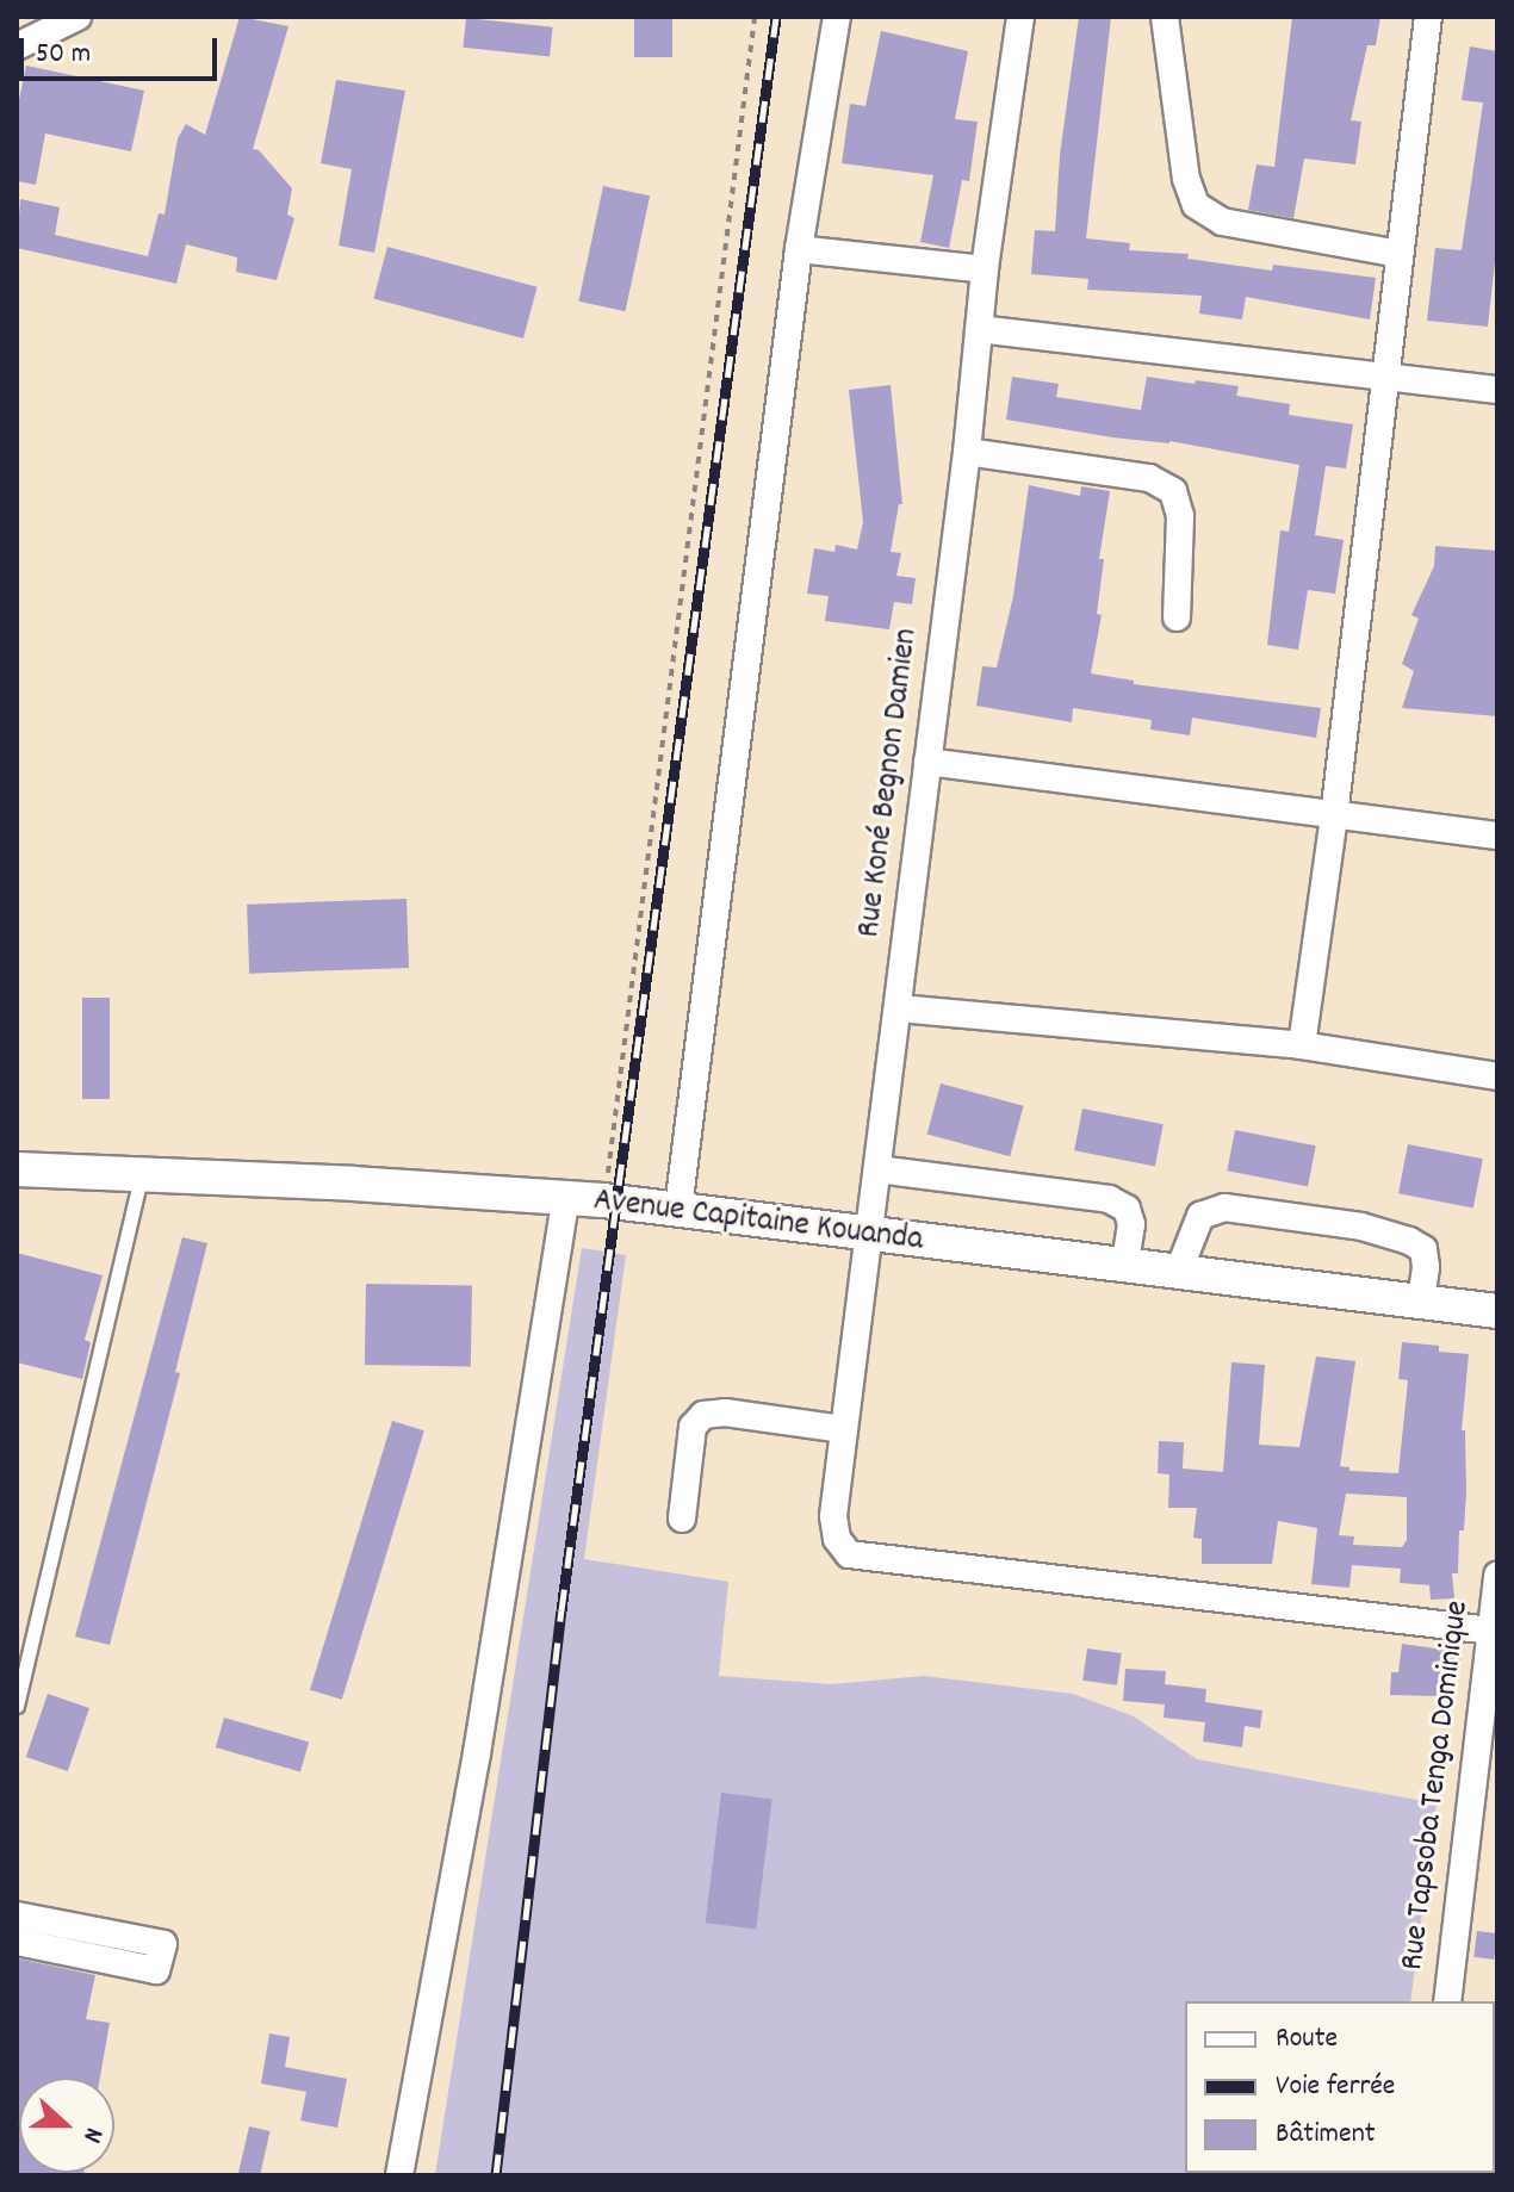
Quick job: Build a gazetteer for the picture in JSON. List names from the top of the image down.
{
  "streets": {
    "street": ["Rue Koné Begnon Damien", "Avenue Capitaine Kouanda", "Rue Tapsoba Tenga Dominique"]
  },
  "crossings": [
    ["Rue Koné Begnon Damien", "Avenue Capitaine Kouanda"],
    ["Rue Koné Begnon Damien", "Rue Tapsoba Tenga Dominique"]
  ],
  "legend": ["Route", "Voie ferrée", "Bâtiment"],
  "scale_bar": "50 m",
  "north": "right"
}
